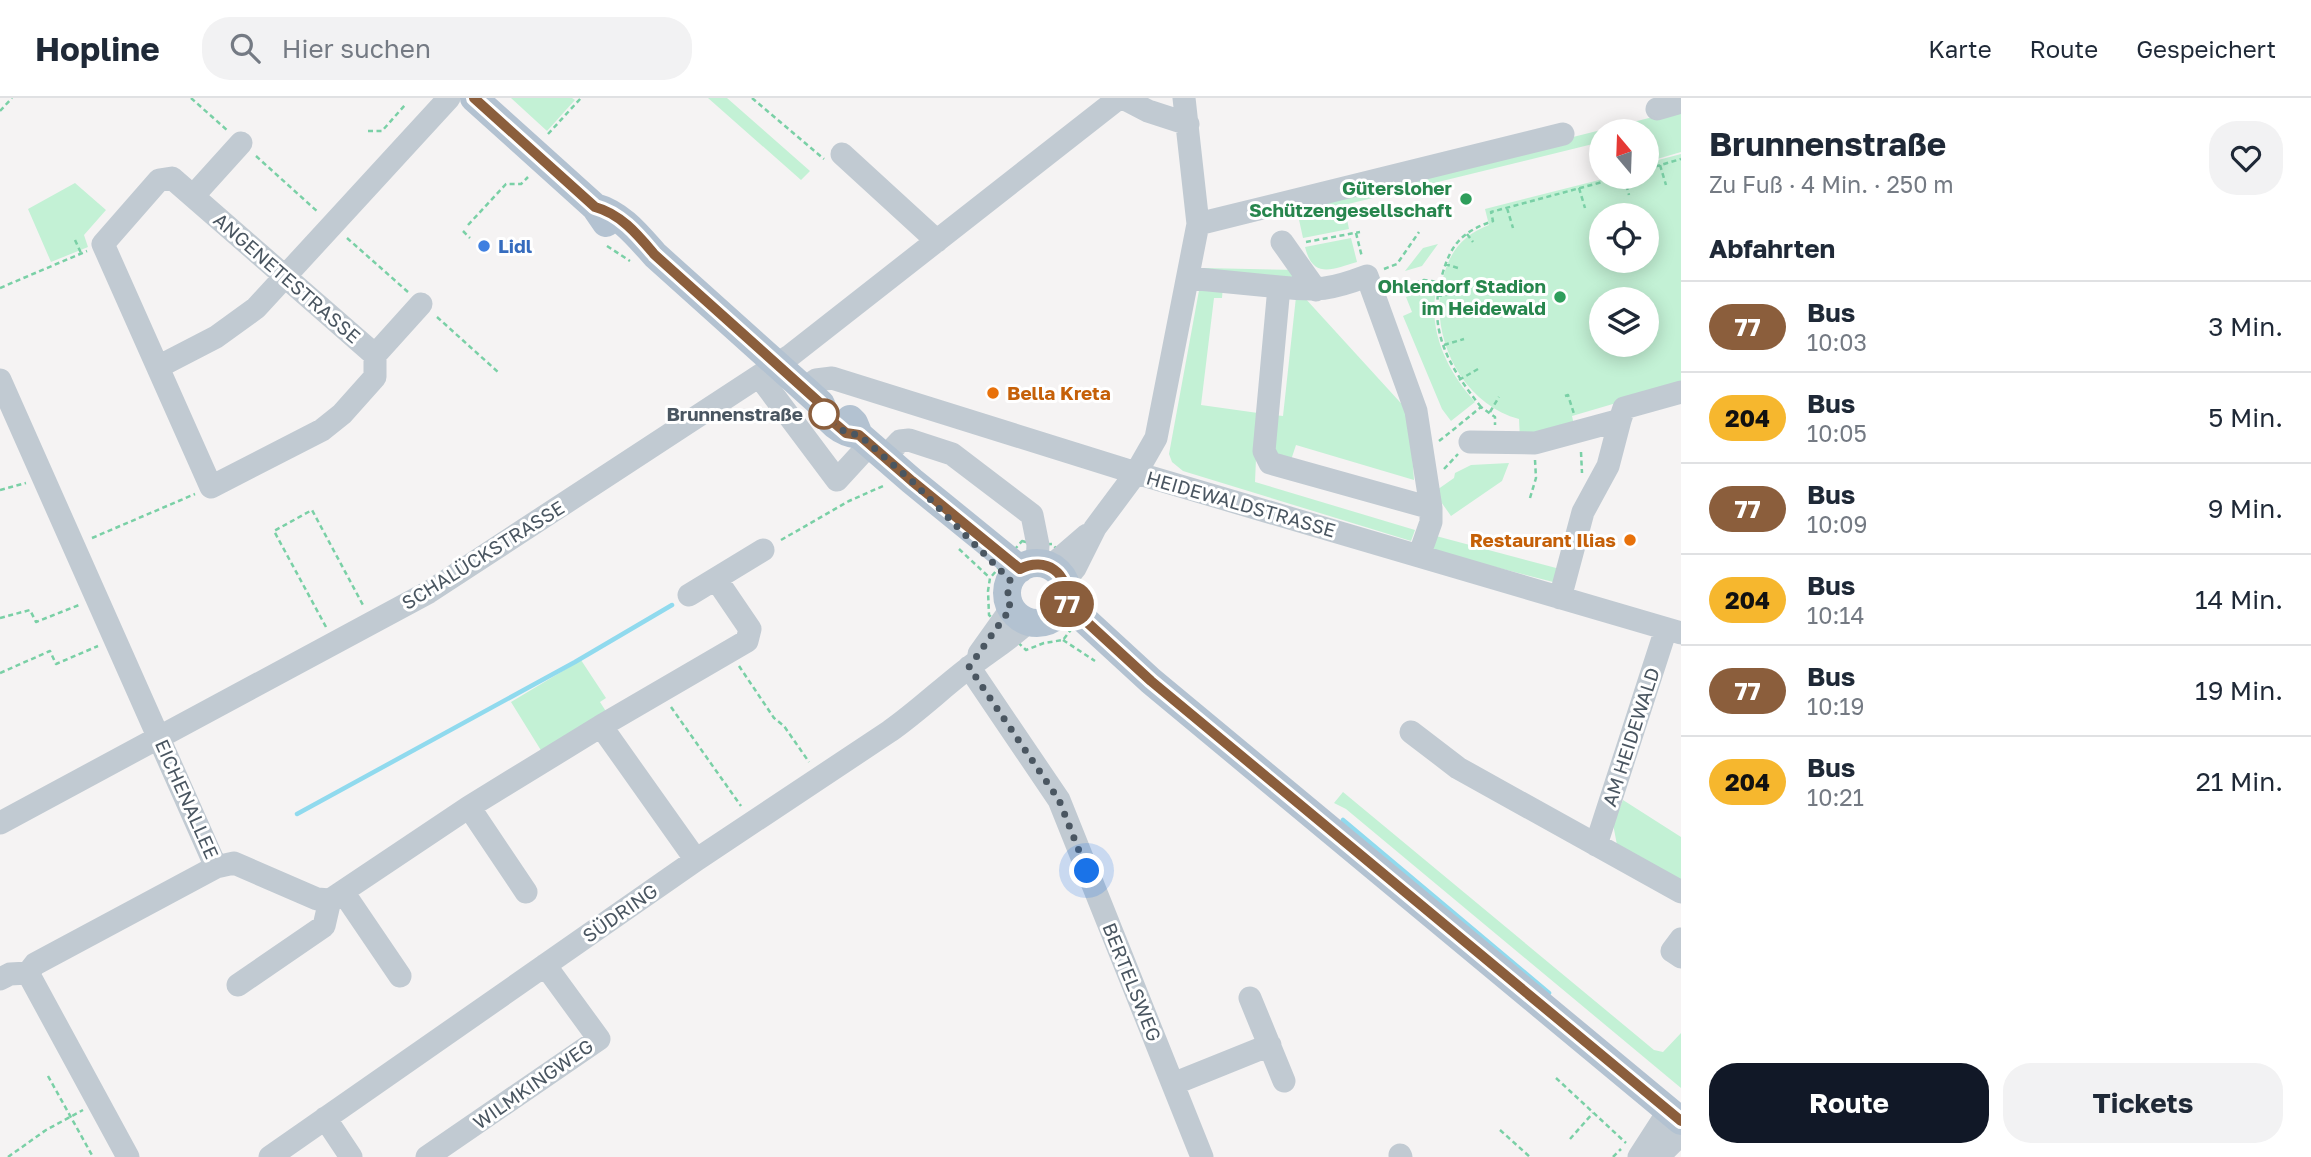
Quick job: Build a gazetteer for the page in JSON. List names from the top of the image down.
{
  "streets": {
    "street": [
      "ANGENETESTRASSE",
      "HEIDEWALDSTRASSE",
      "SCHALÜCKSTRASSE",
      "AM HEIDEWALD",
      "EICHENALLEE",
      "SÜDRING",
      "BERTELSWEG",
      "WILMKINGWEG"
    ]
  },
  "crossings": [
    ["HEIDEWALDSTRASSE", "AM HEIDEWALD"],
    ["SCHALÜCKSTRASSE", "EICHENALLEE"],
    ["SÜDRING", "BERTELSWEG"],
    ["SÜDRING", "WILMKINGWEG"]
  ],
  "places": [
    "Gütersloher Schützengesellschaft",
    "Lidl",
    "Ohlendorf Stadion im Heidewald",
    "Bella Kreta",
    "Brunnenstraße",
    "Restaurant Ilias"
  ],
  "lines": ["bus line 77"],
  "north": "top",
  "page": {
    "header": "Hopline",
    "search": "Hier suchen",
    "nav": ["Karte", "Route", "Gespeichert"],
    "on_map": "77",
    "heading": [
      ["Brunnenstraße", "Zu Fuß · 4 Min. · 250 m"],
      "Abfahrten"
    ],
    "list": [
      {
        "mark": "77",
        "name": "Bus",
        "note": "10:03",
        "value": "3 Min."
      },
      {
        "mark": "204",
        "name": "Bus",
        "note": "10:05",
        "value": "5 Min."
      },
      {
        "mark": "77",
        "name": "Bus",
        "note": "10:09",
        "value": "9 Min."
      },
      {
        "mark": "204",
        "name": "Bus",
        "note": "10:14",
        "value": "14 Min."
      },
      {
        "mark": "77",
        "name": "Bus",
        "note": "10:19",
        "value": "19 Min."
      },
      {
        "mark": "204",
        "name": "Bus",
        "note": "10:21",
        "value": "21 Min."
      }
    ],
    "buttons": ["Route", "Tickets"]
  }
}
